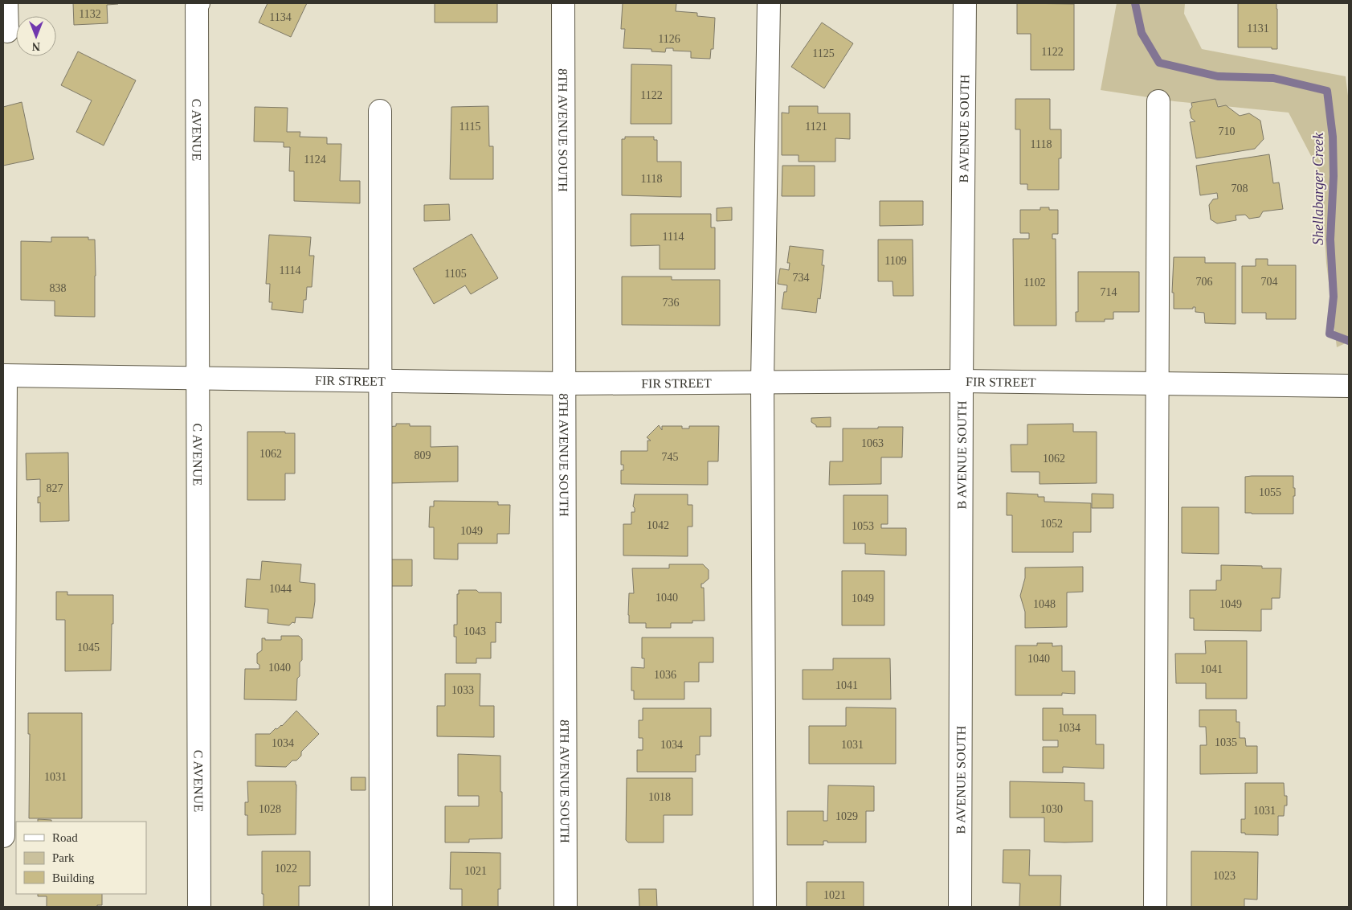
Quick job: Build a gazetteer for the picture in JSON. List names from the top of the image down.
{
  "streets": {
    "street": [
      "C AVENUE",
      "8TH AVENUE SOUTH",
      "B AVENUE SOUTH",
      "FIR STREET"
    ]
  },
  "crossings": [
    ["C AVENUE", "FIR STREET"],
    ["8TH AVENUE SOUTH", "FIR STREET"],
    ["B AVENUE SOUTH", "FIR STREET"]
  ],
  "water": ["Shellabarger Creek"],
  "house_numbers": [
    "1132",
    "1134",
    "1131",
    "1126",
    "1122",
    "1125",
    "1122",
    "1115",
    "1121",
    "710",
    "1118",
    "1124",
    "1118",
    "708",
    "1114",
    "1109",
    "1114",
    "1105",
    "734",
    "706",
    "704",
    "1102",
    "838",
    "714",
    "736",
    "1063",
    "1062",
    "809",
    "745",
    "1062",
    "827",
    "1055",
    "1052",
    "1042",
    "1053",
    "1049",
    "1044",
    "1040",
    "1049",
    "1048",
    "1049",
    "1043",
    "1045",
    "1040",
    "1040",
    "1041",
    "1036",
    "1041",
    "1033",
    "1034",
    "1035",
    "1034",
    "1034",
    "1031",
    "1031",
    "1018",
    "1028",
    "1030",
    "1031",
    "1029",
    "1022",
    "1021",
    "1023",
    "1021"
  ],
  "legend": ["Road", "Park", "Building"],
  "north": "bottom"
}
